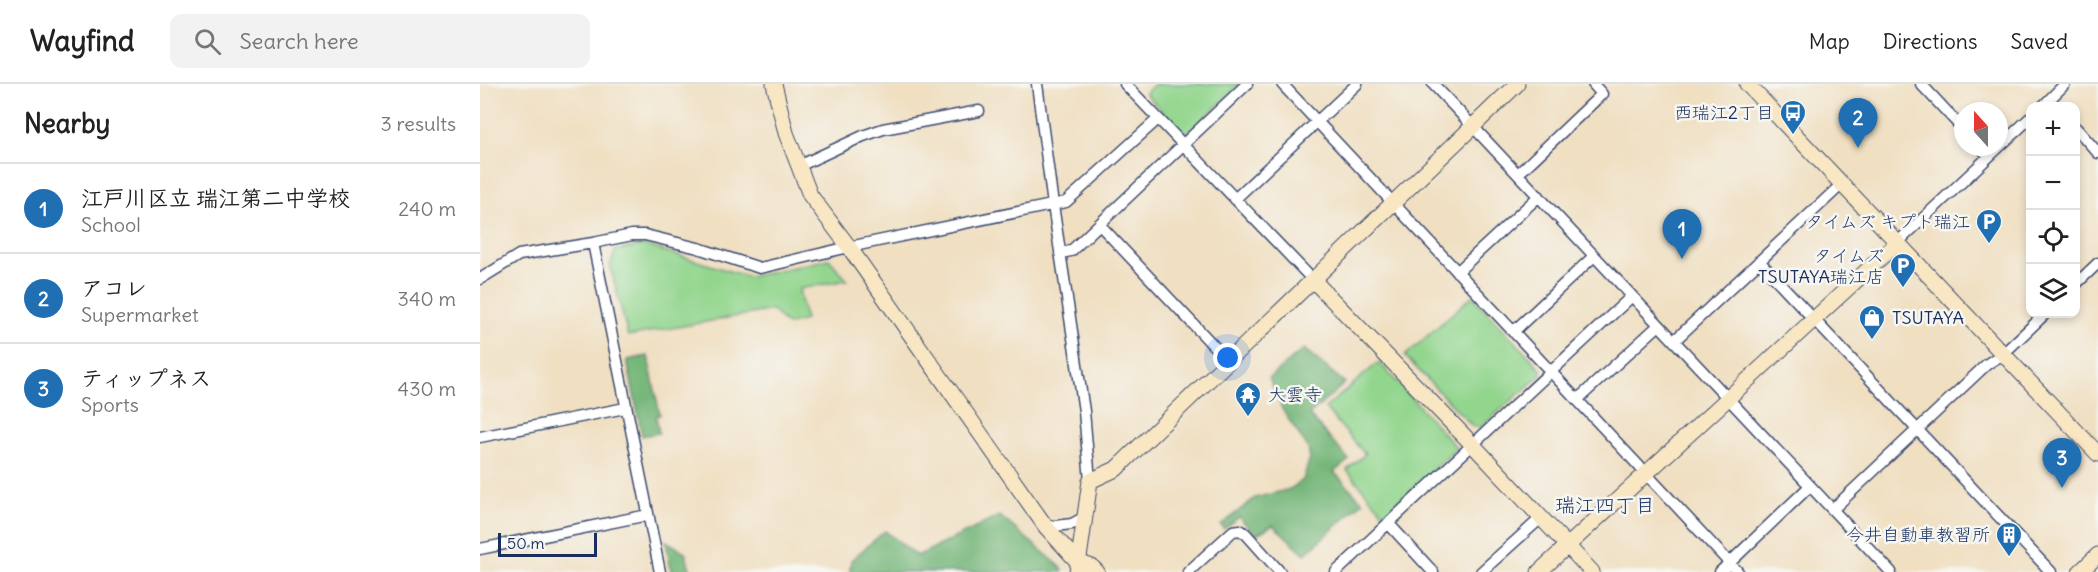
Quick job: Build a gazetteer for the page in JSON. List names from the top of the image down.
{
  "districts": ["瑞江四丁目"],
  "places": {
    "bus stop": ["西瑞江2丁目"],
    "parking": ["タイムズ キプト瑞江", "タイムズ TSUTAYA瑞江店"],
    "shop": ["TSUTAYA"],
    "temple": ["大雲寺"],
    "building": ["今井自動車教習所"]
  },
  "scale_bar": "50 m",
  "north": "top",
  "page": {
    "header": "Wayfind",
    "search": "Search here",
    "nav": ["Map", "Directions", "Saved"],
    "heading": ["Nearby", "3 results"],
    "pins": ["2", "1", "3"],
    "map_buttons": ["+", "−"],
    "list": [
      {
        "mark": "1",
        "name": "江戸川区立 瑞江第二中学校",
        "note": "School",
        "value": "240 m"
      },
      {
        "mark": "2",
        "name": "アコレ",
        "note": "Supermarket",
        "value": "340 m"
      },
      {
        "mark": "3",
        "name": "ティップネス",
        "note": "Sports",
        "value": "430 m"
      }
    ],
    "scale": "50 m"
  }
}
